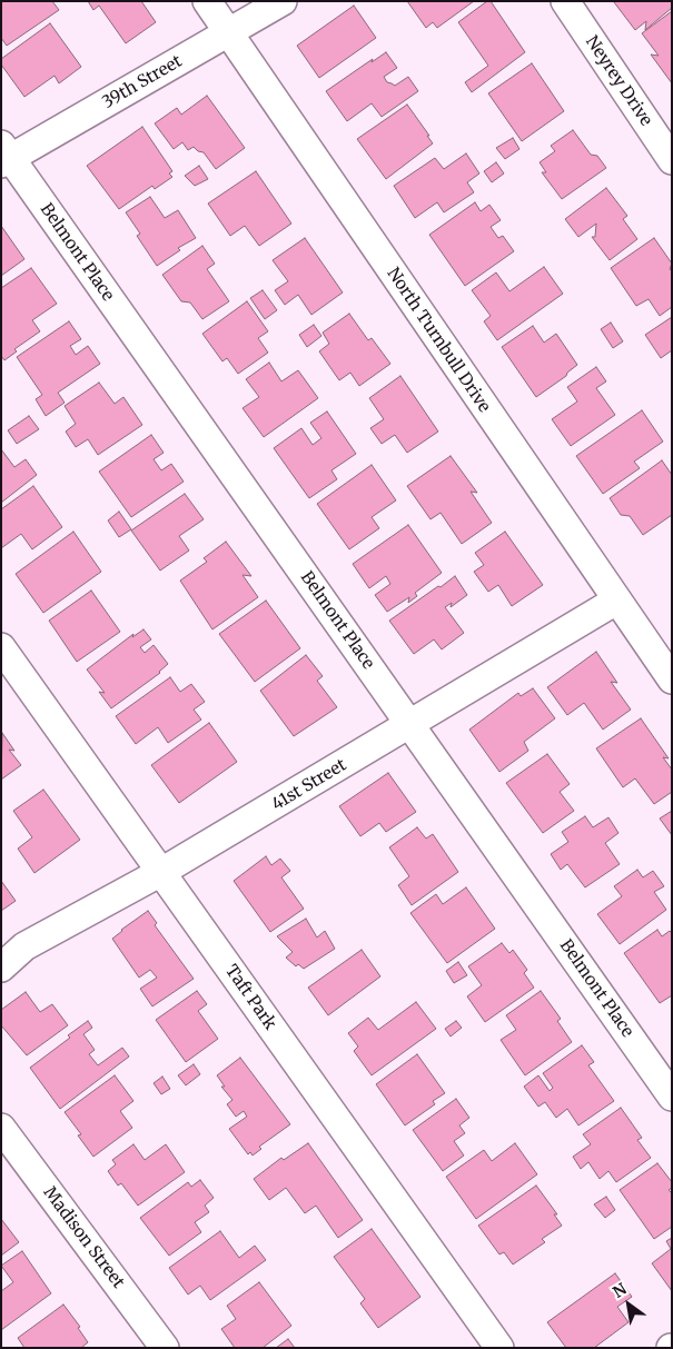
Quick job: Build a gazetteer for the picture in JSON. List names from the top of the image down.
{
  "streets": {
    "street": [
      "Neyrey Drive",
      "39th Street",
      "Belmont Place",
      "North Turnbull Drive",
      "41st Street",
      "Taft Park",
      "Madison Street"
    ]
  },
  "crossings": [
    ["39th Street", "Belmont Place"],
    ["39th Street", "North Turnbull Drive"],
    ["Belmont Place", "41st Street"],
    ["North Turnbull Drive", "41st Street"],
    ["41st Street", "Taft Park"]
  ],
  "north": "top left"
}
